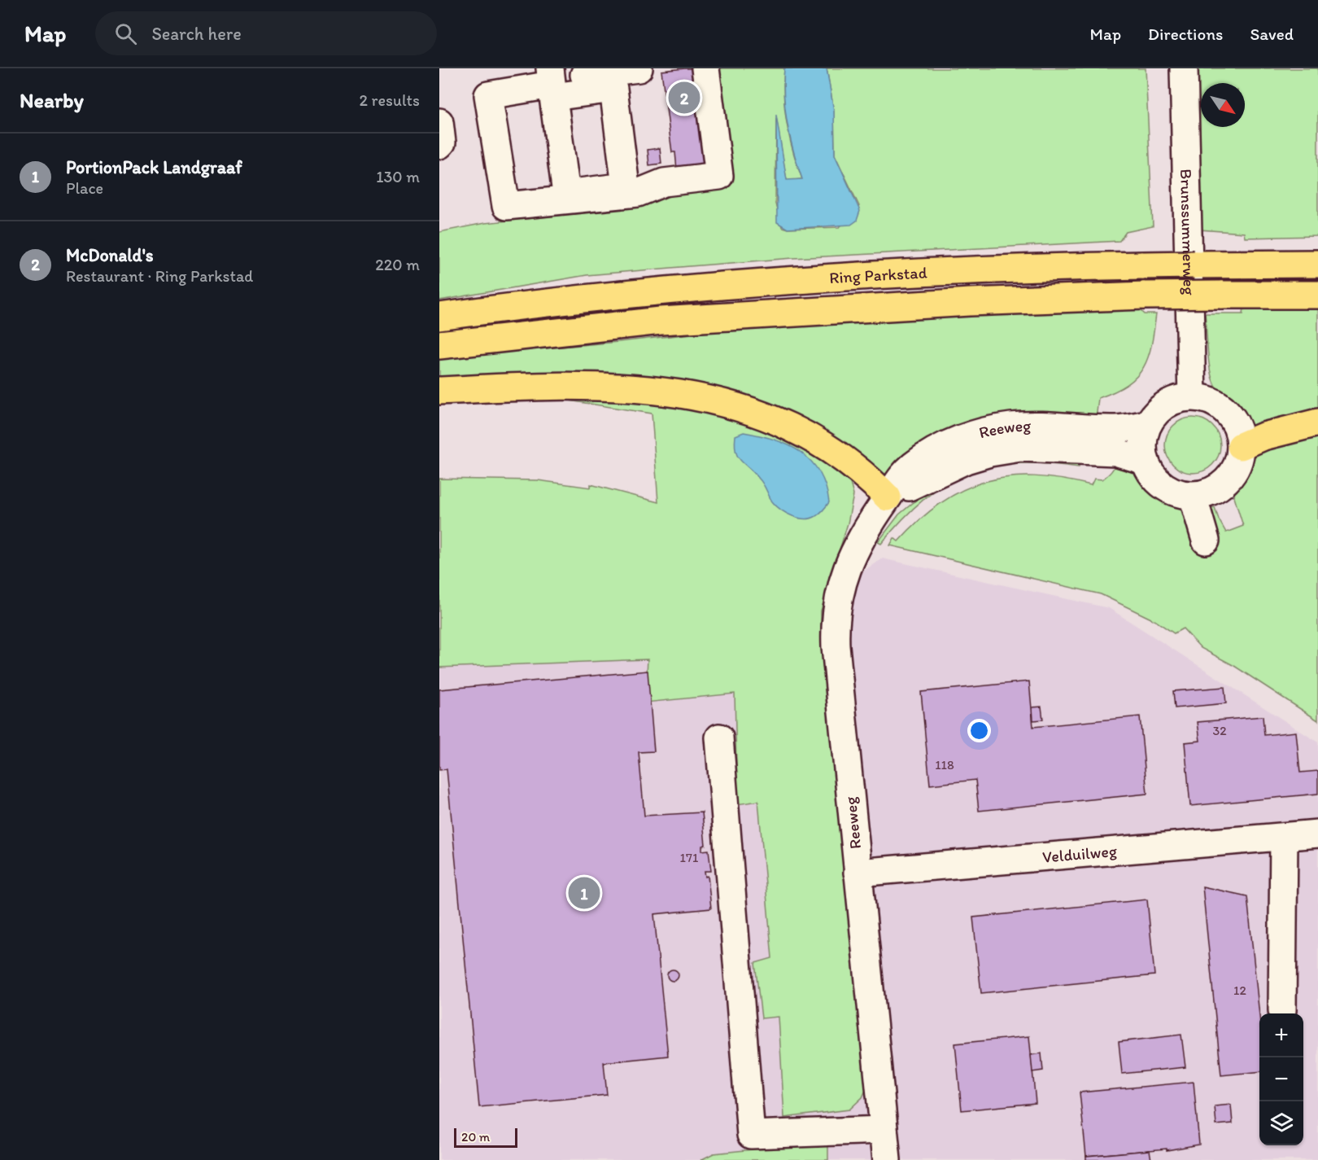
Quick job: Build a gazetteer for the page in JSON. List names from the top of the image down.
{
  "streets": {
    "highway": ["Ring Parkstad"],
    "street": ["Brunssummerweg", "Reeweg", "Velduilweg"]
  },
  "crossings": [
    ["Brunssummerweg", "Reeweg"],
    ["Reeweg", "Velduilweg"]
  ],
  "house_numbers": [
    "32",
    "118",
    "171",
    "12"
  ],
  "scale_bar": "20 m",
  "north": "bottom right",
  "page": {
    "header": "Map",
    "search": "Search here",
    "nav": ["Map", "Directions", "Saved"],
    "heading": ["Nearby", "2 results"],
    "pins": ["2", "1"],
    "list": [
      {
        "mark": "1",
        "name": "PortionPack Landgraaf",
        "note": "Place",
        "value": "130 m"
      },
      {
        "mark": "2",
        "name": "McDonald's",
        "note": "Restaurant · Ring Parkstad",
        "value": "220 m"
      }
    ],
    "map_buttons": ["+", "−"],
    "scale": "20 m"
  }
}
